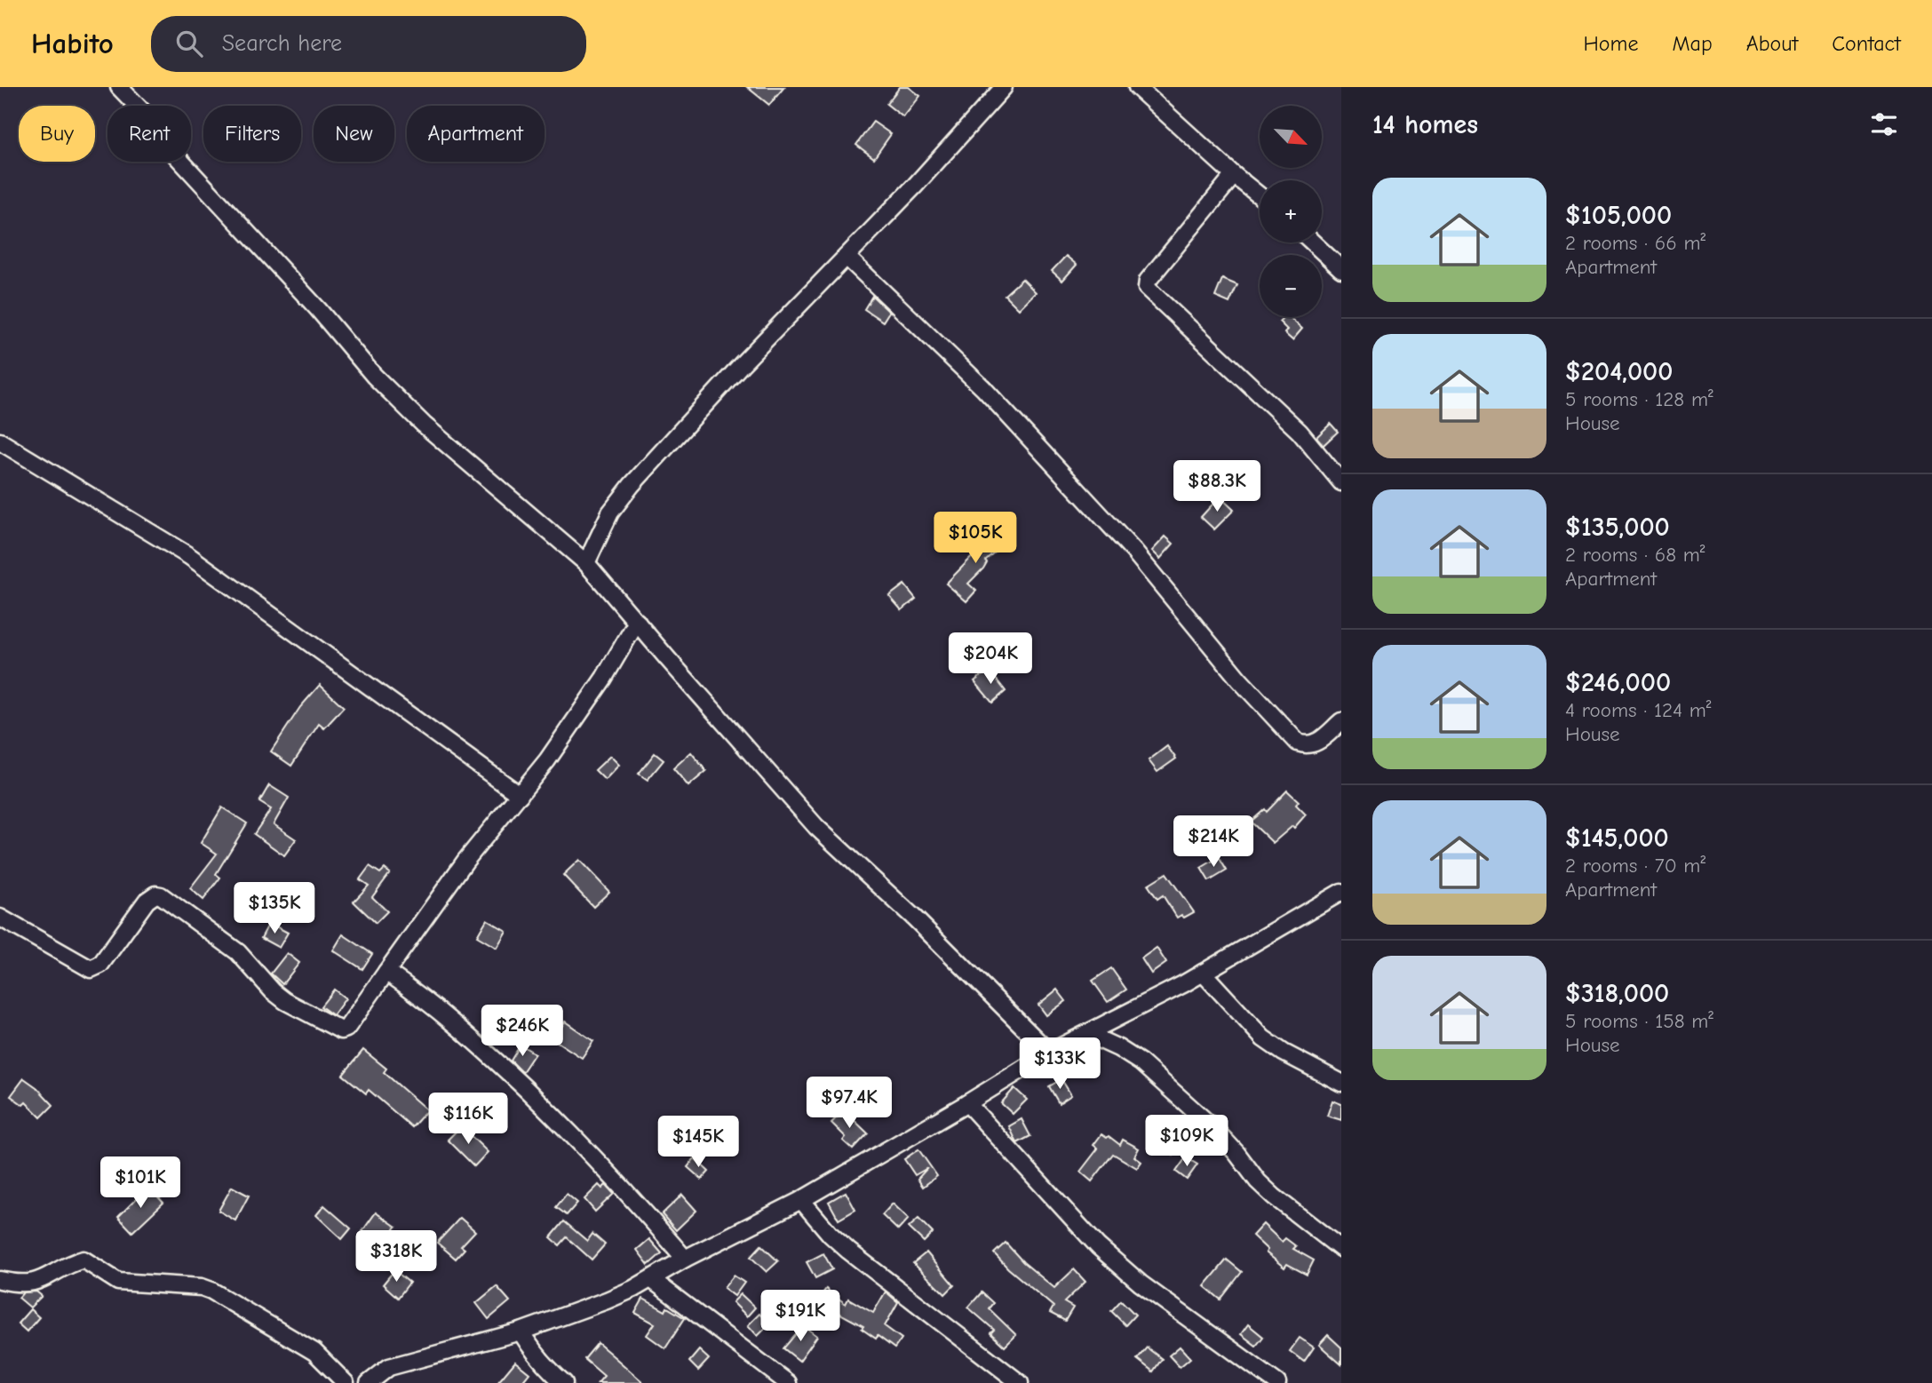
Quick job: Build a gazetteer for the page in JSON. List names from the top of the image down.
{
  "north": "bottom right",
  "page": {
    "header": "Habito",
    "search": "Search here",
    "nav": [
      "Home",
      "Map",
      "About",
      "Contact"
    ],
    "heading": "14 homes",
    "map_buttons": ["+", "−"],
    "chip": [
      "Buy",
      "Rent",
      "Filters",
      "New",
      "Apartment"
    ],
    "list": [
      {
        "name": "$105,000",
        "note": "2 rooms · 66 m² · Apartment"
      },
      {
        "name": "$204,000",
        "note": "5 rooms · 128 m² · House"
      },
      {
        "name": "$135,000",
        "note": "2 rooms · 68 m² · Apartment"
      },
      {
        "name": "$246,000",
        "note": "4 rooms · 124 m² · House"
      },
      {
        "name": "$145,000",
        "note": "2 rooms · 70 m² · Apartment"
      },
      {
        "name": "$318,000",
        "note": "5 rooms · 158 m² · House"
      }
    ],
    "price": [
      "$88.3K",
      "$105K",
      "$204K",
      "$214K",
      "$135K",
      "$246K",
      "$133K",
      "$97.4K",
      "$116K",
      "$109K",
      "$145K",
      "$101K",
      "$318K",
      "$191K"
    ]
  }
}
